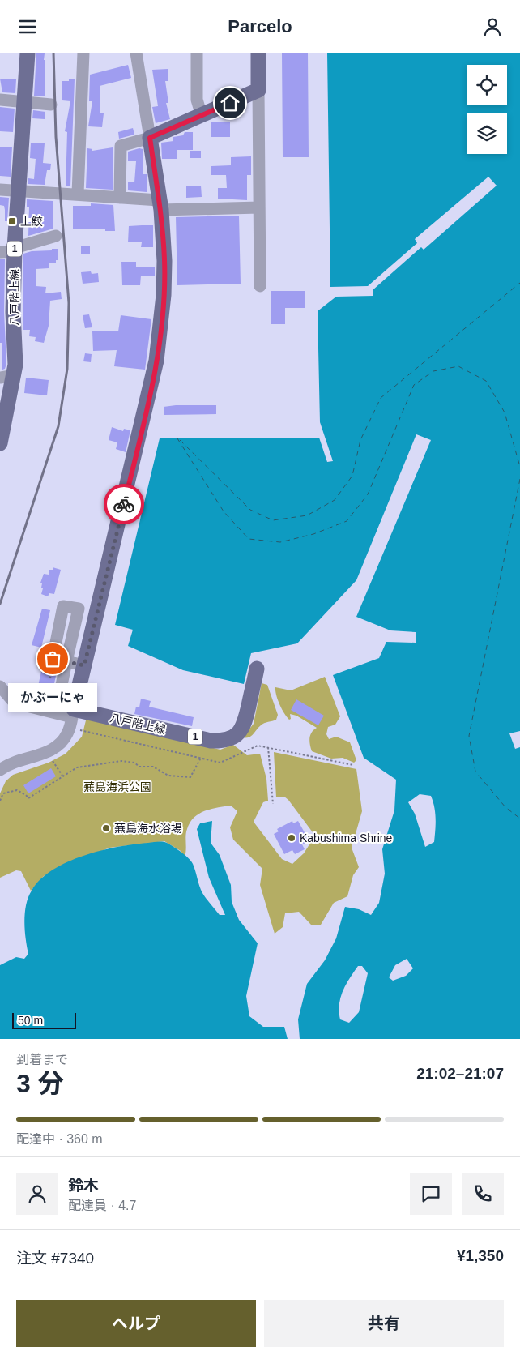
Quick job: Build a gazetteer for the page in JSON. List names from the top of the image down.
{
  "streets": {
    "main road": ["1", "八戸階上線"]
  },
  "parks": ["蕪島海浜公園"],
  "places": {
    "transit": ["上鮫"],
    "other": ["かぶーにゃ", "蕪島海水浴場", "Kabushima Shrine"]
  },
  "scale_bar": "50 m",
  "page": {
    "header": "Parcelo",
    "bubble": "かぶーにゃ",
    "scale": "50 m",
    "heading": ["3 分", "到着まで", "21:02–21:07"],
    "panel": [
      "鈴木",
      "配達員 · 4.7",
      "注文 #7340",
      "¥1,350"
    ],
    "bar": "配達中 · 360 m",
    "buttons": ["ヘルプ", "共有"]
  }
}
